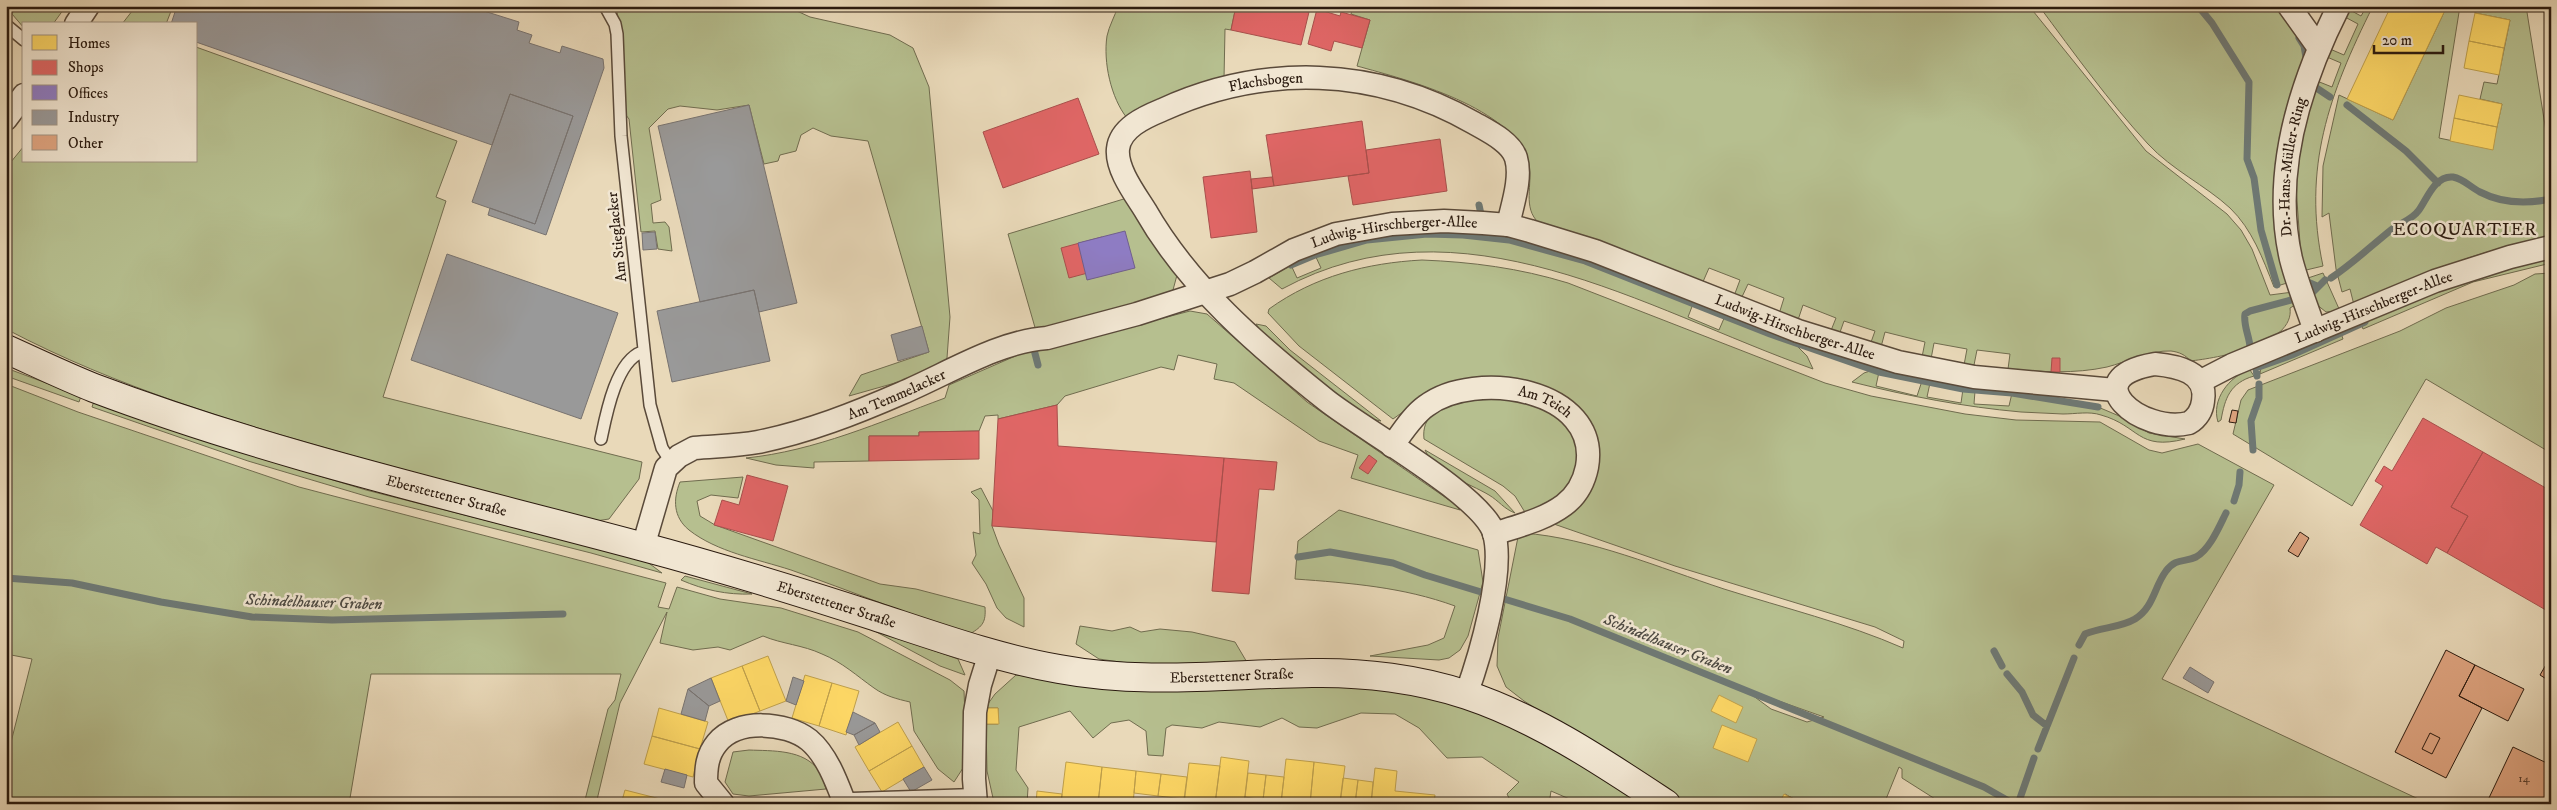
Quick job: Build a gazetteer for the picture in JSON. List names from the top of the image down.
{
  "streets": {
    "main road": ["Eberstettener Straße"],
    "street": [
      "Flachsbogen",
      "Dr.-Hans-Müller-Ring",
      "Ludwig-Hirschberger-Allee",
      "Am Temmelacker",
      "Am Teich"
    ],
    "lane": ["Am Stieglacker"]
  },
  "crossings": [
    ["Flachsbogen", "Ludwig-Hirschberger-Allee"],
    ["Flachsbogen", "Am Temmelacker"],
    ["Dr.-Hans-Müller-Ring", "Ludwig-Hirschberger-Allee"],
    ["Ludwig-Hirschberger-Allee", "Am Temmelacker"],
    ["Am Stieglacker", "Am Temmelacker"]
  ],
  "districts": ["ECOQUARTIER"],
  "water": ["Schindelhauser Graben"],
  "house_numbers": ["14"],
  "legend": [
    "Homes",
    "Shops",
    "Offices",
    "Industry",
    "Other"
  ],
  "scale_bar": "20 m"
}
